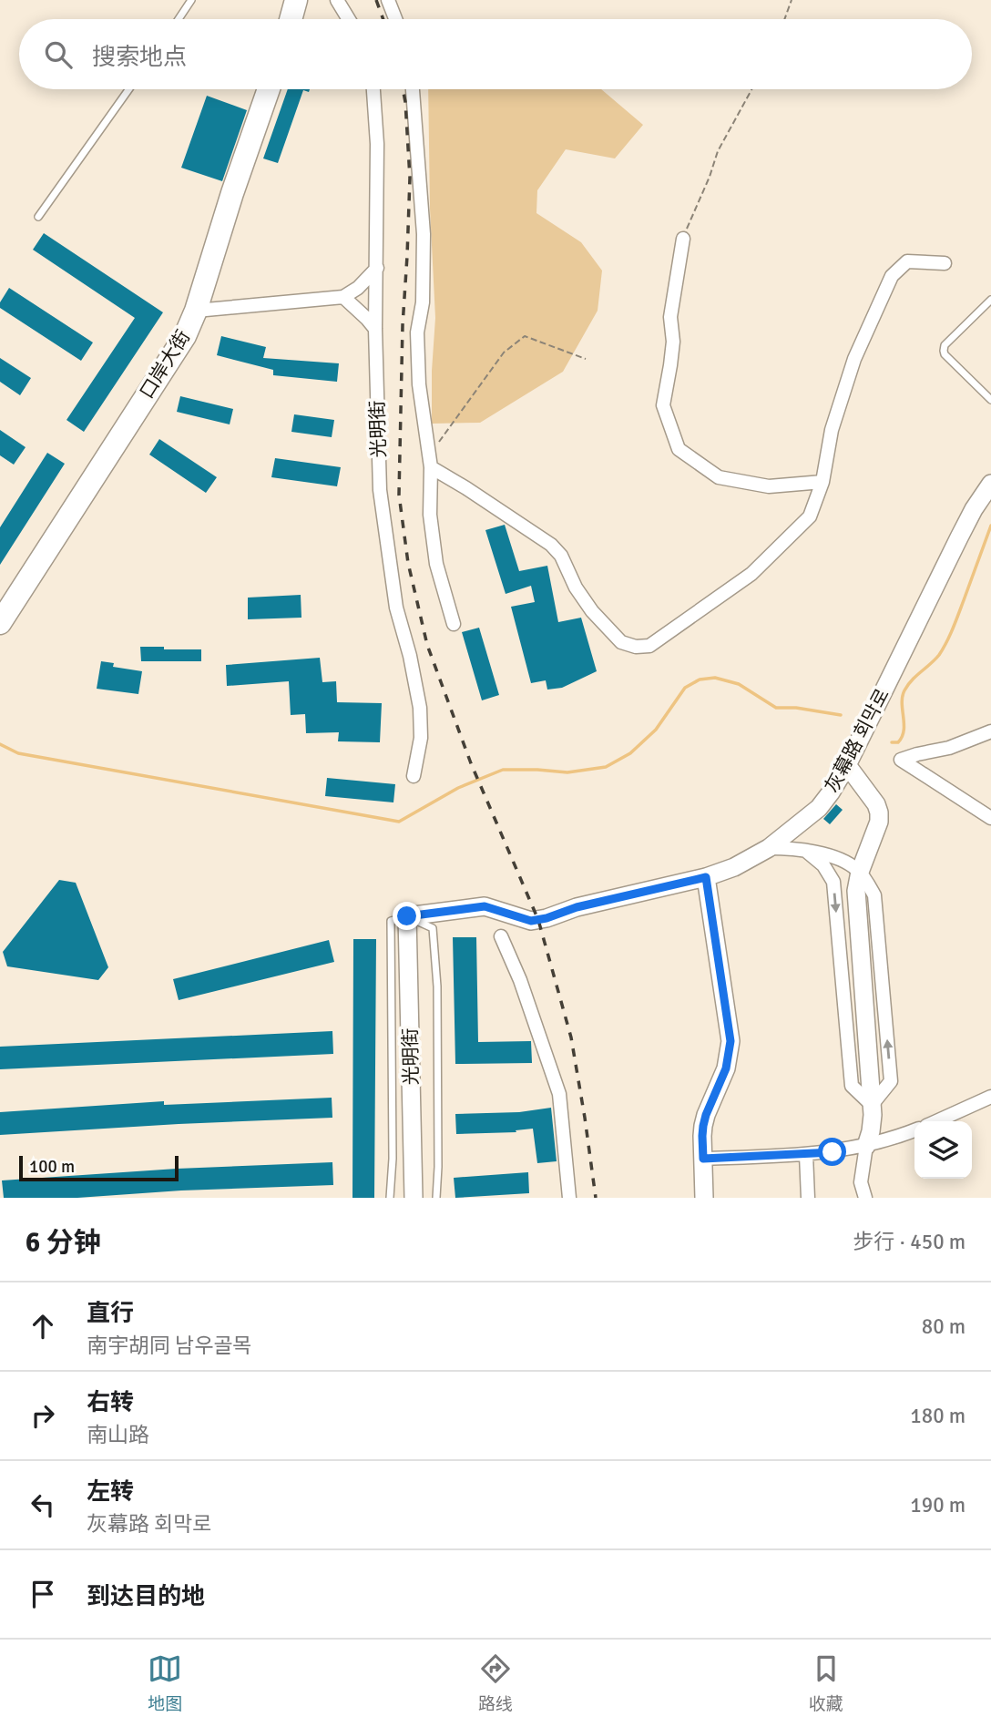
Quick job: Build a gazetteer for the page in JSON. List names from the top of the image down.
{
  "streets": {
    "highway": ["口岸大街"],
    "main road": ["光明街", "灰幕路 회막로"]
  },
  "crossings": [
    ["光明街", "灰幕路 회막로"]
  ],
  "scale_bar": "100 m",
  "page": {
    "search": "搜索地点",
    "scale": "100 m",
    "heading": ["6 分钟", "步行 · 450 m"],
    "list": [
      ["直行", "南宇胡同 남우골목", "80 m"],
      ["右转", "南山路", "180 m"],
      ["左转", "灰幕路 회막로", "190 m"],
      "到达目的地"
    ],
    "nav": ["地图", "路线", "收藏"]
  }
}
